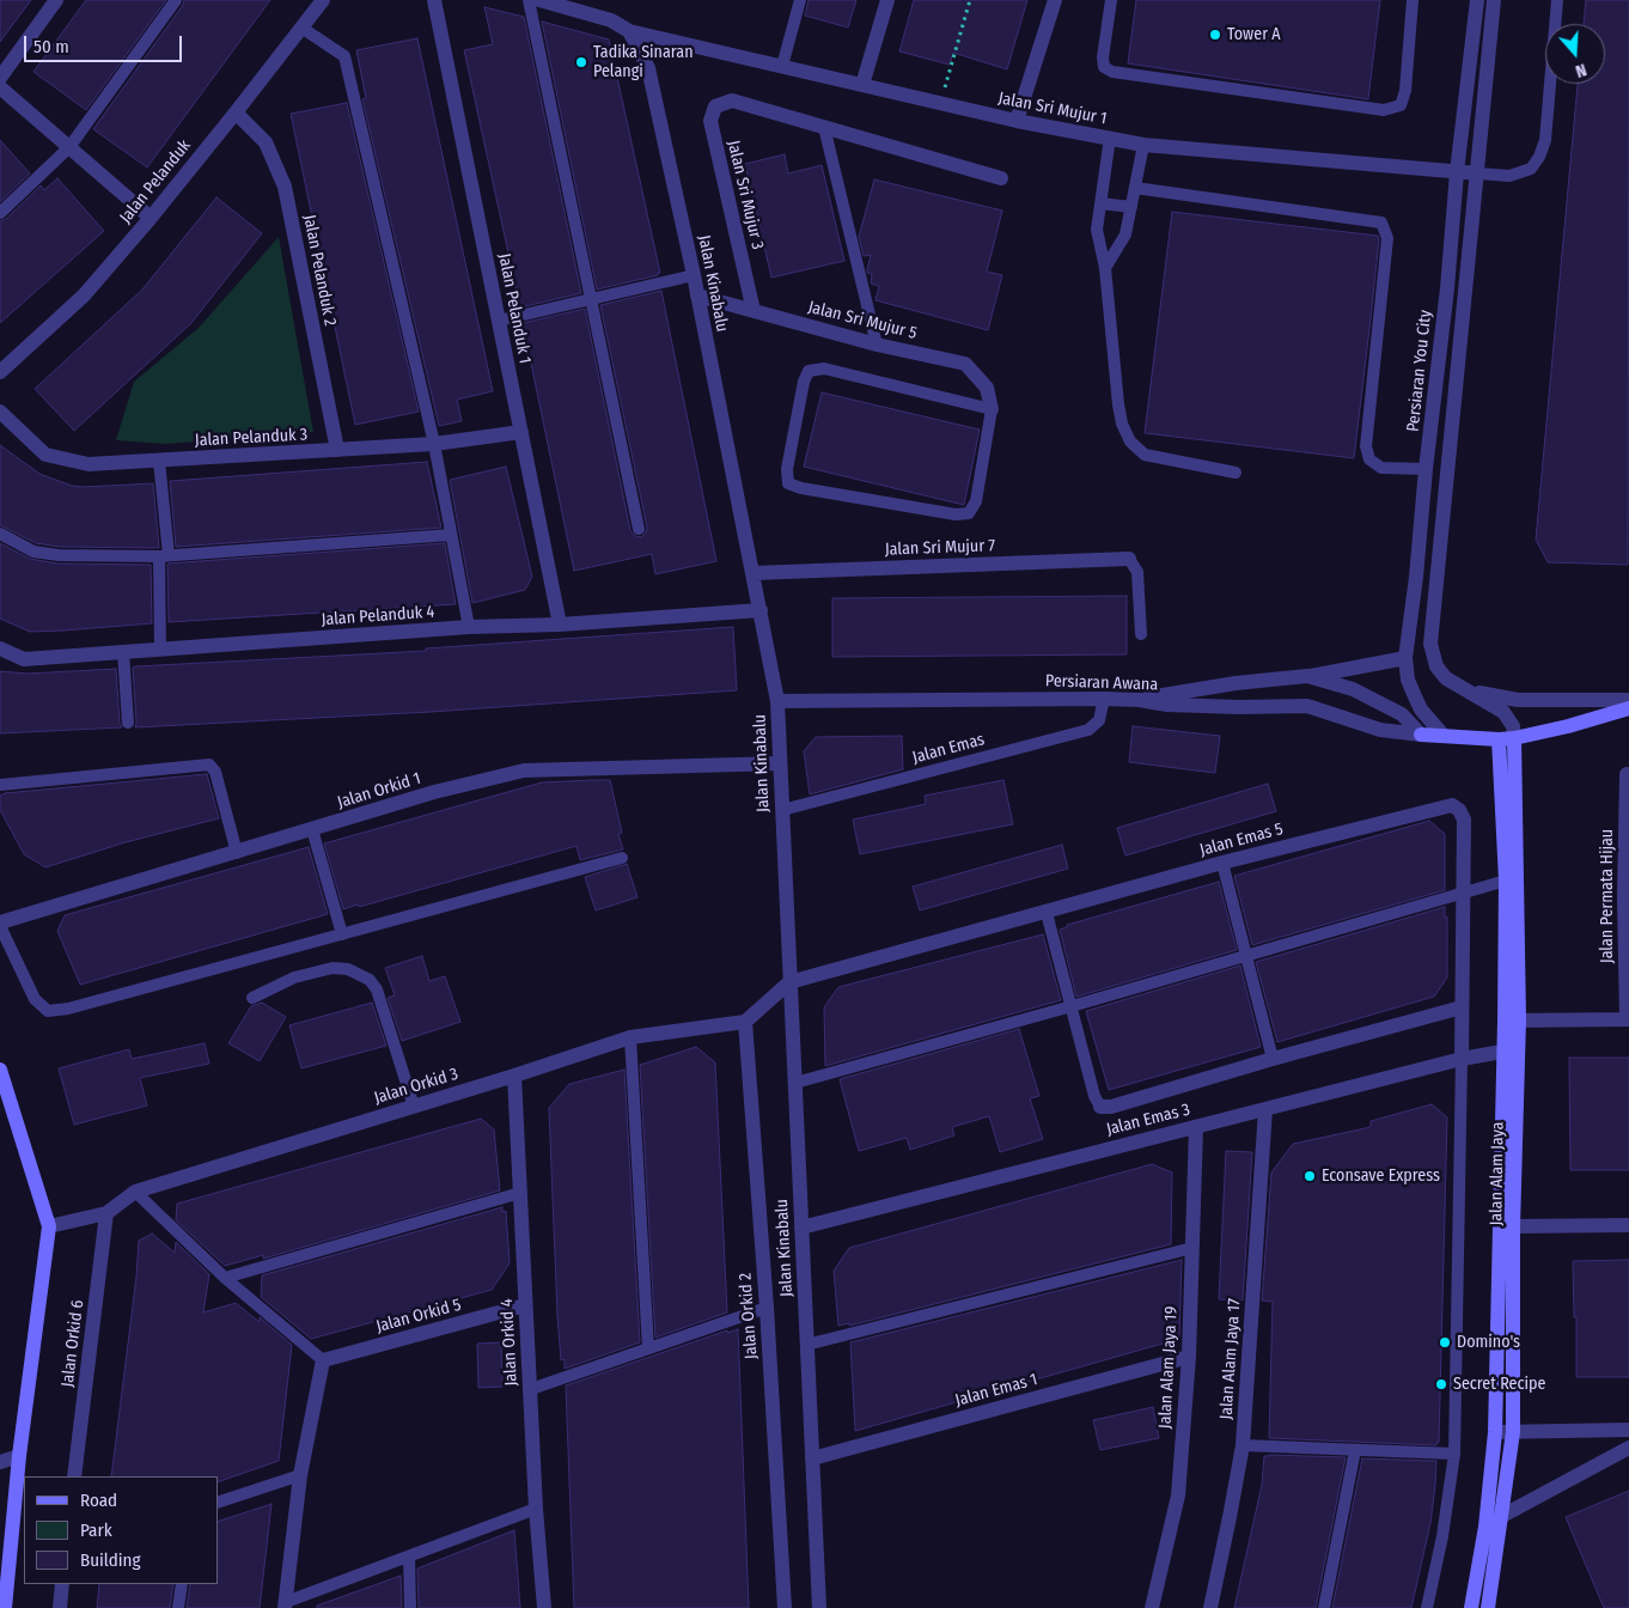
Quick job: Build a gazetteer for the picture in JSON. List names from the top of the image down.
{
  "streets": {
    "street": [
      "Jalan Sri Mujur 1",
      "Jalan Pelanduk",
      "Jalan Sri Mujur 3",
      "Jalan Pelanduk 2",
      "Jalan Kinabalu",
      "Jalan Pelanduk 1",
      "Jalan Sri Mujur 5",
      "Persiaran You City",
      "Jalan Pelanduk 3",
      "Jalan Sri Mujur 7",
      "Jalan Pelanduk 4",
      "Persiaran Awana",
      "Jalan Orkid 1",
      "Jalan Emas 5",
      "Jalan Permata Hijau",
      "Jalan Orkid 3",
      "Jalan Emas 3",
      "Jalan Alam Jaya",
      "Jalan Orkid 5",
      "Jalan Orkid 2",
      "Jalan Orkid 4",
      "Jalan Orkid 6",
      "Jalan Alam Jaya 17",
      "Jalan Alam Jaya 19",
      "Jalan Emas 1"
    ],
    "lane": ["Jalan Emas"]
  },
  "crossings": [
    ["Jalan Sri Mujur 1", "Jalan Kinabalu"],
    ["Jalan Sri Mujur 1", "Persiaran You City"],
    ["Jalan Pelanduk", "Jalan Pelanduk 2"],
    ["Jalan Sri Mujur 3", "Jalan Sri Mujur 5"],
    ["Jalan Pelanduk 2", "Jalan Pelanduk 3"],
    ["Jalan Kinabalu", "Jalan Sri Mujur 5"],
    ["Jalan Kinabalu", "Jalan Sri Mujur 7"],
    ["Jalan Kinabalu", "Jalan Pelanduk 4"],
    ["Jalan Kinabalu", "Persiaran Awana"],
    ["Jalan Kinabalu", "Jalan Emas"],
    ["Jalan Kinabalu", "Jalan Orkid 1"],
    ["Jalan Kinabalu", "Jalan Emas 5"],
    ["Jalan Kinabalu", "Jalan Emas 3"],
    ["Jalan Kinabalu", "Jalan Emas 1"],
    ["Jalan Pelanduk 1", "Jalan Pelanduk 3"],
    ["Jalan Pelanduk 1", "Jalan Pelanduk 4"],
    ["Persiaran You City", "Persiaran Awana"],
    ["Persiaran Awana", "Jalan Emas"],
    ["Persiaran Awana", "Jalan Alam Jaya"],
    ["Jalan Emas 5", "Jalan Emas 3"],
    ["Jalan Orkid 3", "Jalan Orkid 2"],
    ["Jalan Orkid 3", "Jalan Orkid 4"],
    ["Jalan Orkid 3", "Jalan Orkid 6"],
    ["Jalan Emas 3", "Jalan Alam Jaya"],
    ["Jalan Emas 3", "Jalan Alam Jaya 17"],
    ["Jalan Emas 3", "Jalan Alam Jaya 19"],
    ["Jalan Orkid 5", "Jalan Orkid 4"],
    ["Jalan Alam Jaya 19", "Jalan Emas 1"]
  ],
  "places": [
    "Tower A",
    "Tadika Sinaran Pelangi",
    "Econsave Express",
    "Domino's",
    "Secret Recipe"
  ],
  "legend": ["Road", "Park", "Building"],
  "scale_bar": "50 m",
  "north": "bottom"
}
